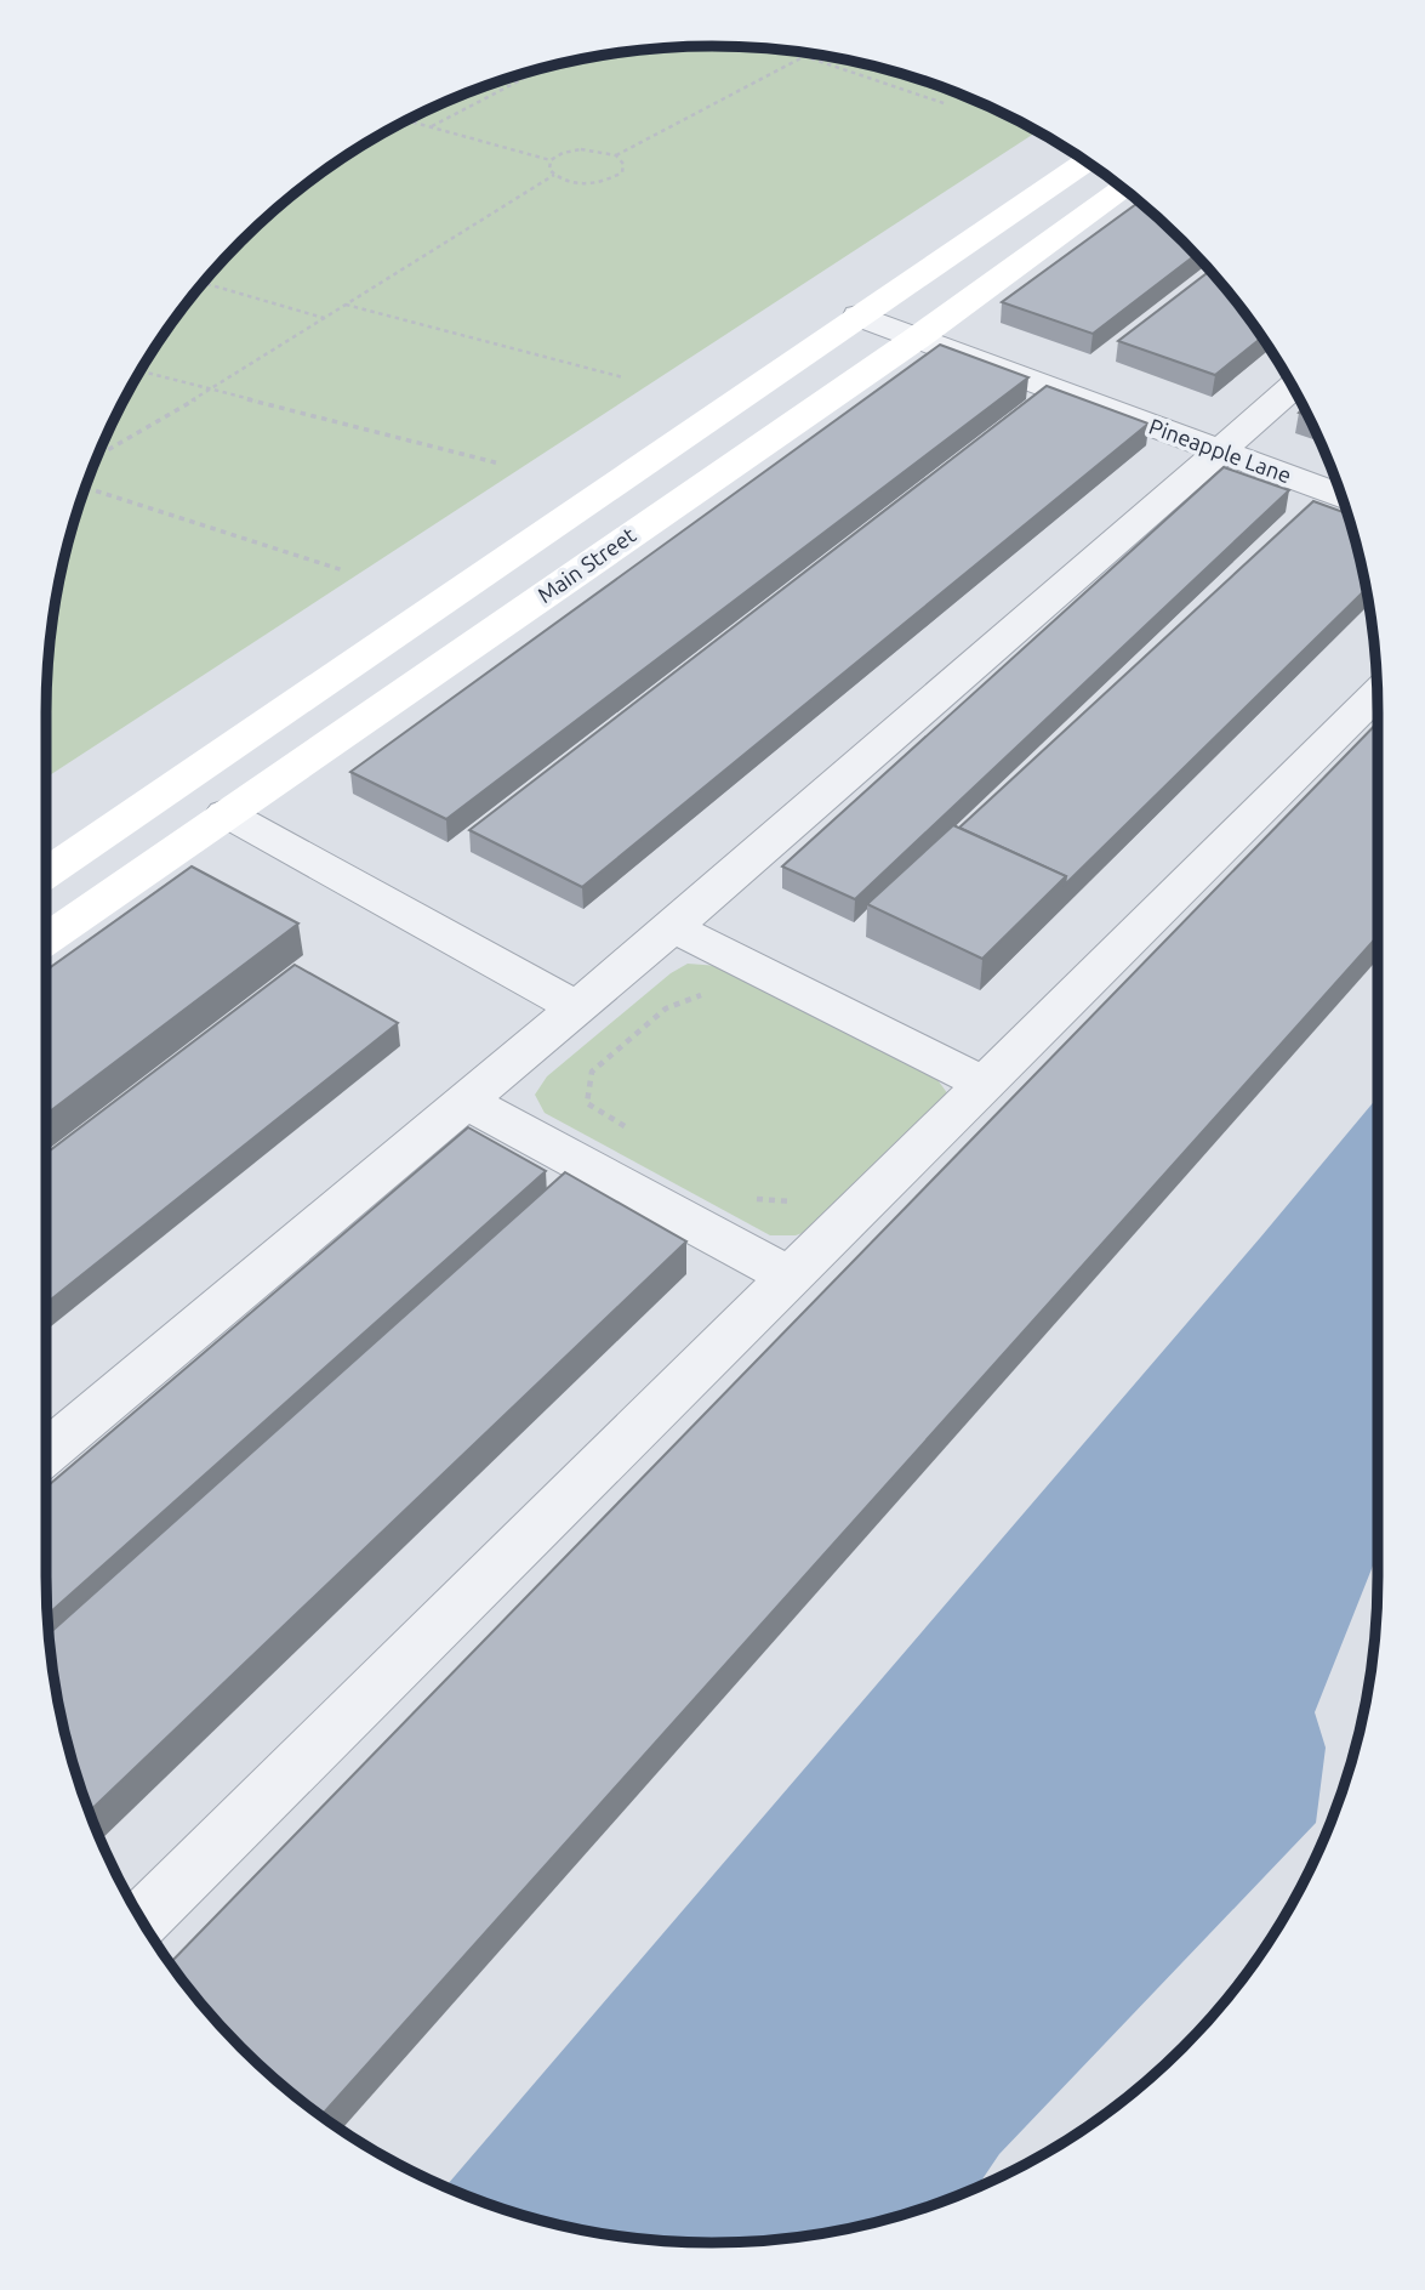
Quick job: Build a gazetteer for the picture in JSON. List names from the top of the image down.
{
  "streets": {
    "street": ["Pineapple Lane", "Main Street"]
  },
  "crossings": [
    ["Pineapple Lane", "Main Street"]
  ]
}
